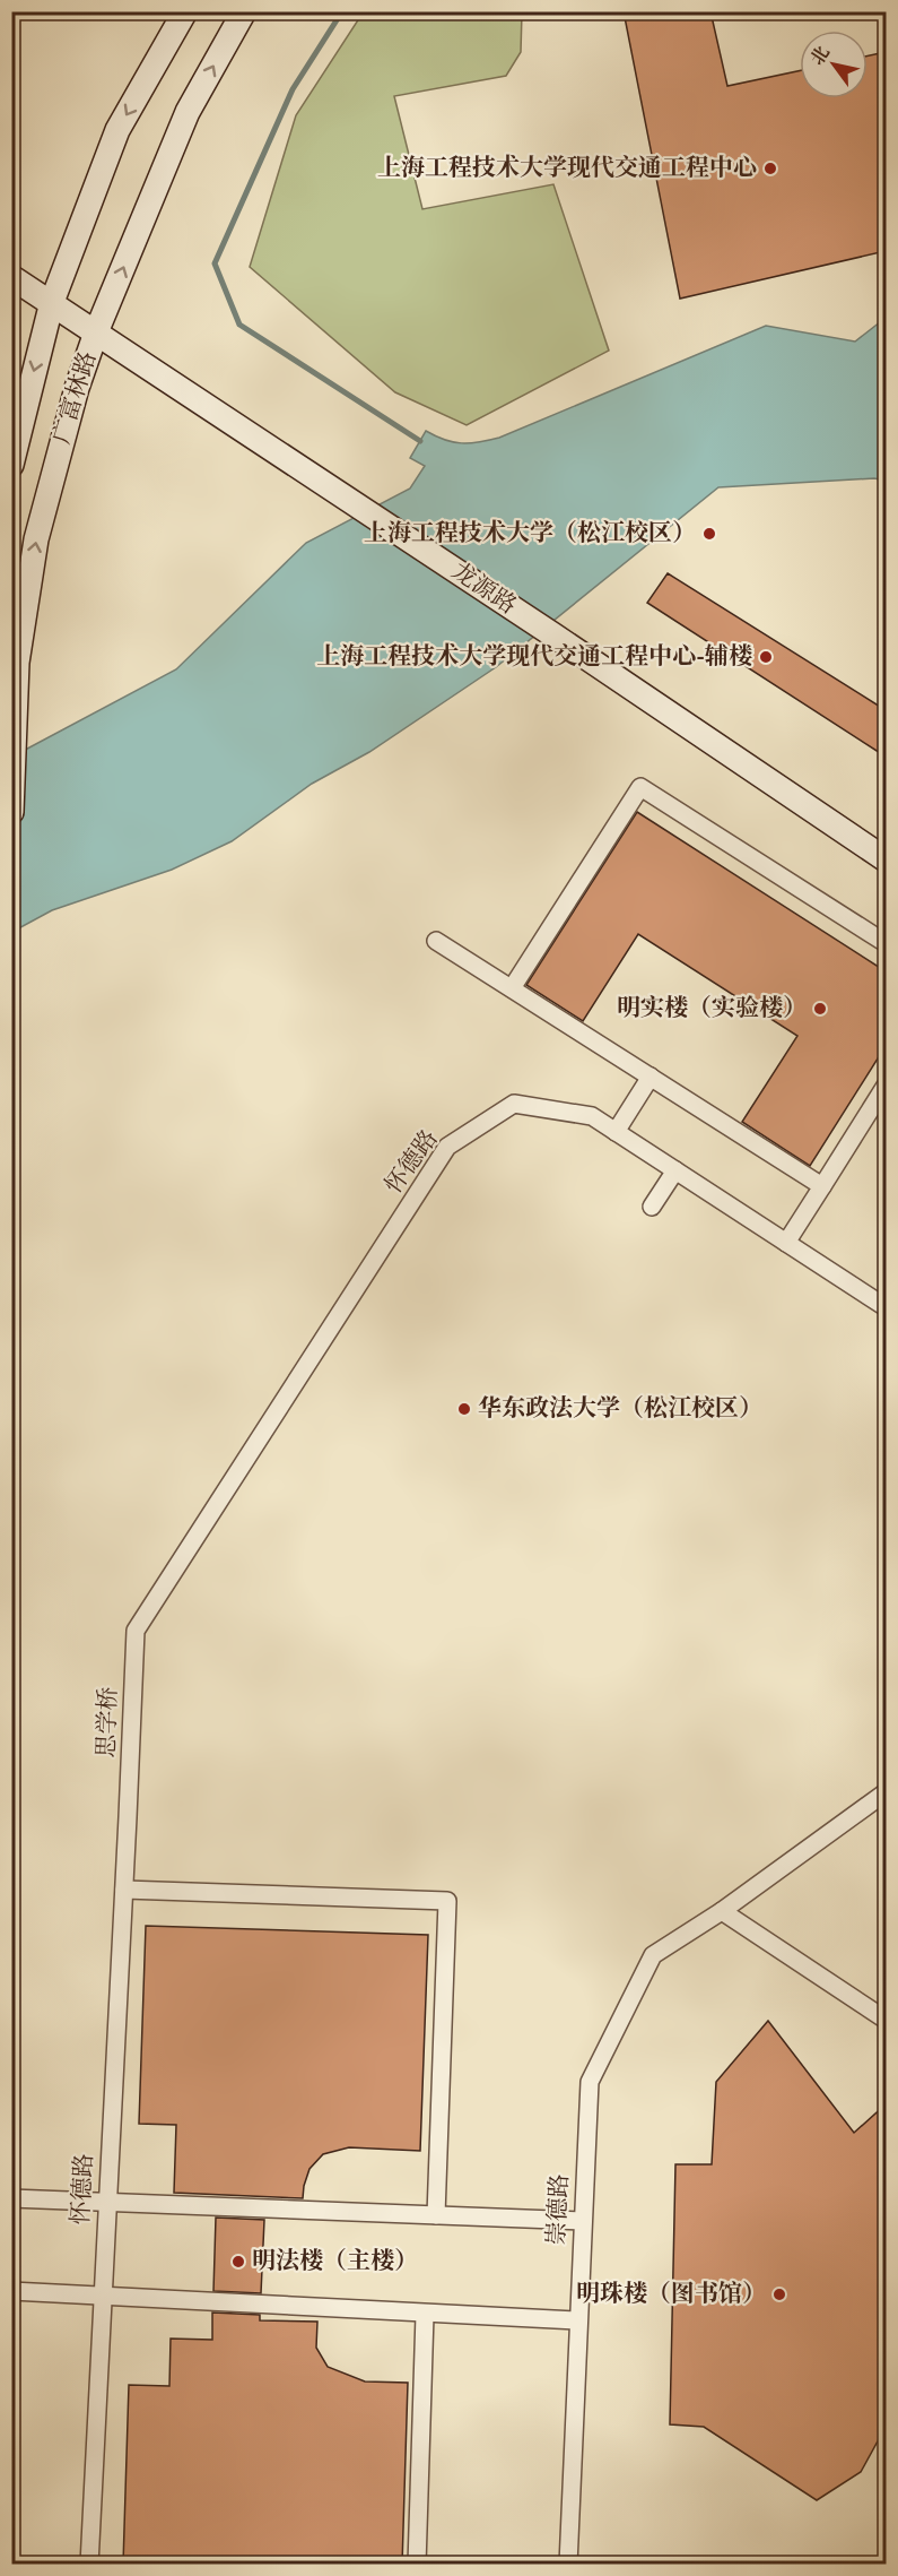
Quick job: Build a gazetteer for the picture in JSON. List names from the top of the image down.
{
  "streets": {
    "main road": ["广富林路", "龙源路"],
    "street": ["怀德路", "思学桥", "崇德路"]
  },
  "crossings": [
    ["广富林路", "龙源路"],
    ["怀德路", "思学桥"]
  ],
  "places": [
    "上海工程技术大学现代交通工程中心",
    "上海工程技术大学（松江校区）",
    "上海工程技术大学现代交通工程中心-辅楼",
    "明实楼（实验楼）",
    "华东政法大学（松江校区）",
    "明法楼（主楼）",
    "明珠楼（图书馆）"
  ],
  "north": "top left"
}
